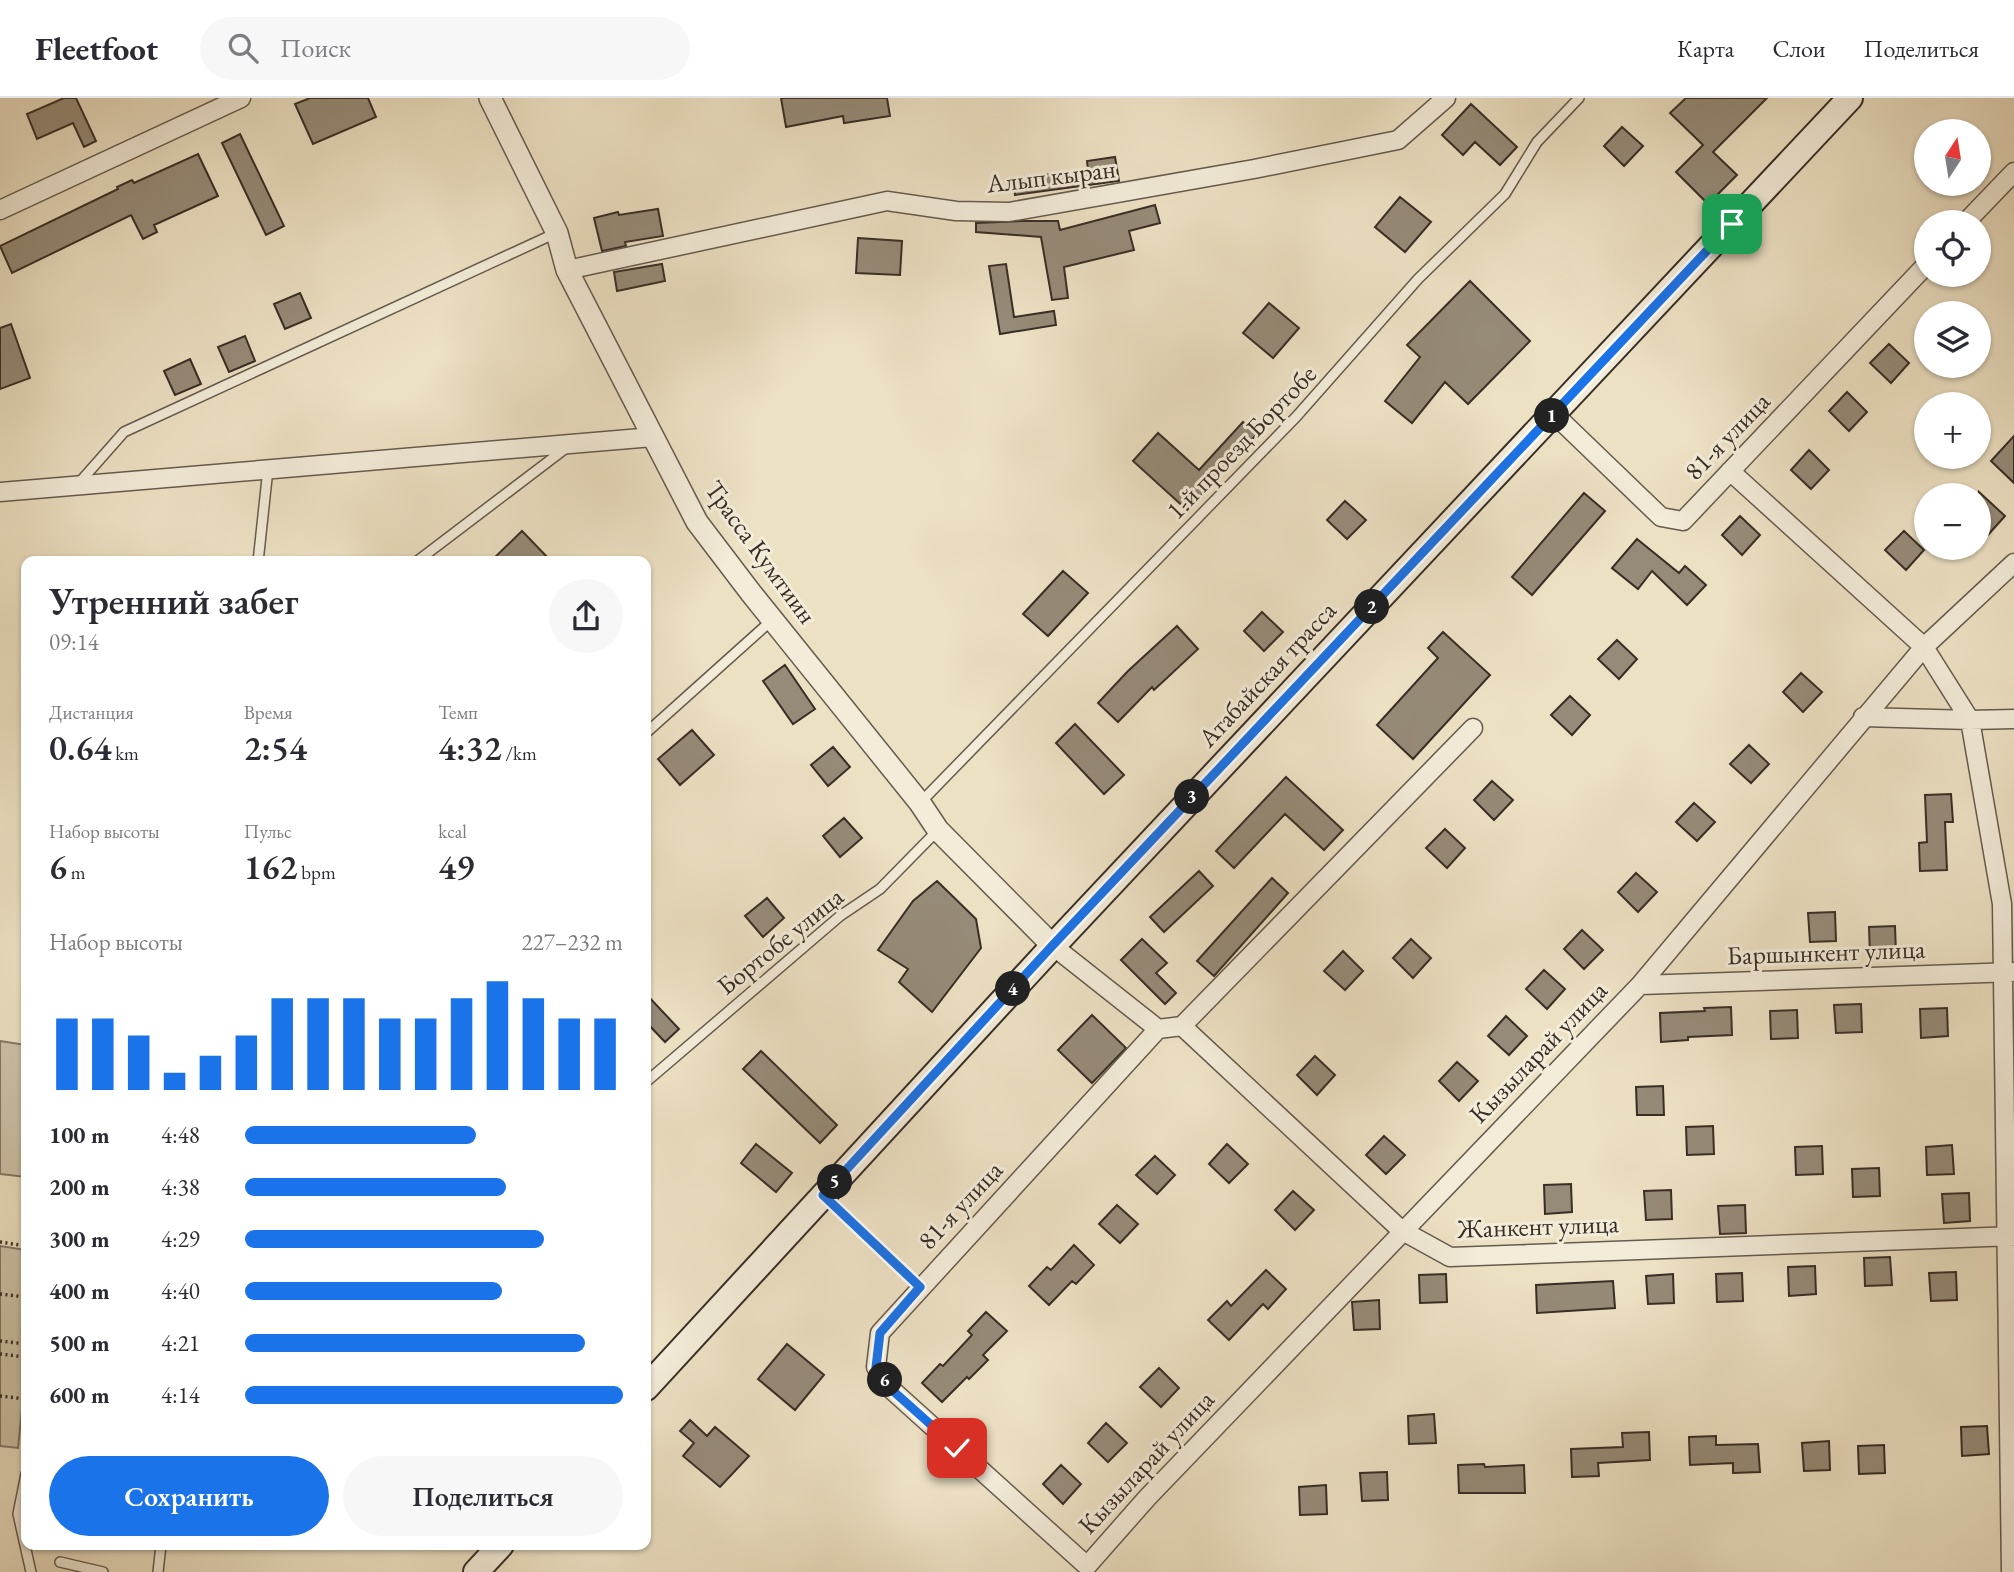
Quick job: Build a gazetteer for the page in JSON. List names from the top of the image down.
{
  "streets": {
    "main road": ["Атабайская трасса"],
    "street": [
      "Алып кыран",
      "81-я улица",
      "Трасса Кумтиин",
      "Баршынкент улица",
      "Кызыларай улица",
      "Жанкент улица"
    ],
    "lane": ["1-й проезд Бортобе", "Бортобе улица"]
  },
  "crossings": [
    ["Алып кыран", "Трасса Кумтиин"],
    ["81-я улица", "Атабайская трасса"],
    ["81-я улица", "Кызыларай улица"],
    ["1-й проезд Бортобе", "Трасса Кумтиин"],
    ["Трасса Кумтиин", "Атабайская трасса"],
    ["Трасса Кумтиин", "Бортобе улица"],
    ["Баршынкент улица", "Кызыларай улица"],
    ["Кызыларай улица", "Жанкент улица"]
  ],
  "north": "top",
  "page": {
    "header": "Fleetfoot",
    "search": "Поиск",
    "nav": ["Карта", "Слои", "Поделиться"],
    "map_buttons": ["+", "−"],
    "pins": [
      "1",
      "2",
      "3",
      "4",
      "5",
      "6"
    ],
    "heading": ["Утренний забег", "09:14"],
    "stats": [
      ["Дистанция", "0.64 km"],
      ["Время", "2:54"],
      ["Темп", "4:32 /km"],
      ["Набор высоты", "6 m"],
      ["Пульс", "162 bpm"],
      ["kcal", "49"]
    ],
    "chart": ["Набор высоты", "227–232 m"],
    "list": [
      {
        "name": "100 m",
        "note": "4:48"
      },
      {
        "name": "200 m",
        "note": "4:38"
      },
      {
        "name": "300 m",
        "note": "4:29"
      },
      {
        "name": "400 m",
        "note": "4:40"
      },
      {
        "name": "500 m",
        "note": "4:21"
      },
      {
        "name": "600 m",
        "note": "4:14"
      }
    ],
    "buttons": ["Сохранить", "Поделиться"]
  }
}
